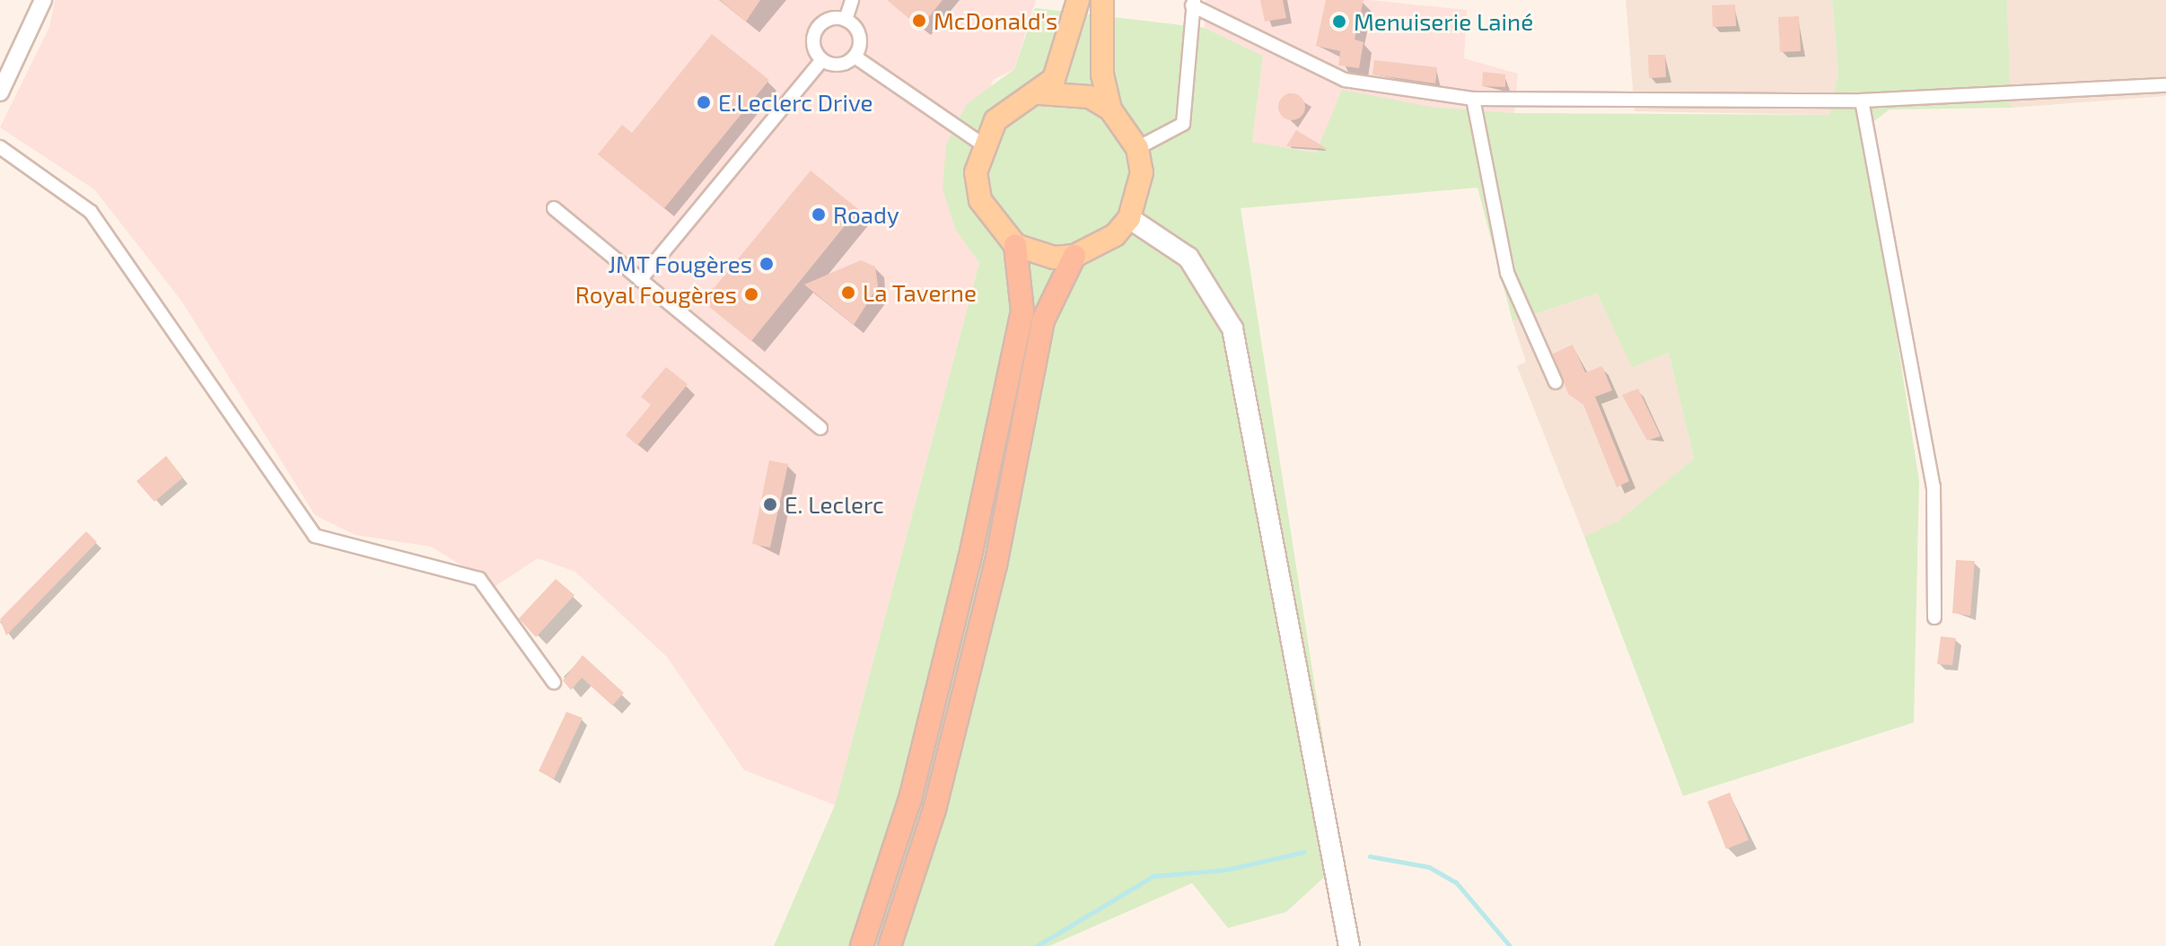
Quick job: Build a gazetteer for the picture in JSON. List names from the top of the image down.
{
  "places": [
    "McDonald's",
    "Menuiserie Lainé",
    "E.Leclerc Drive",
    "Roady",
    "JMT Fougères",
    "La Taverne",
    "Royal Fougères",
    "E. Leclerc"
  ]
}
